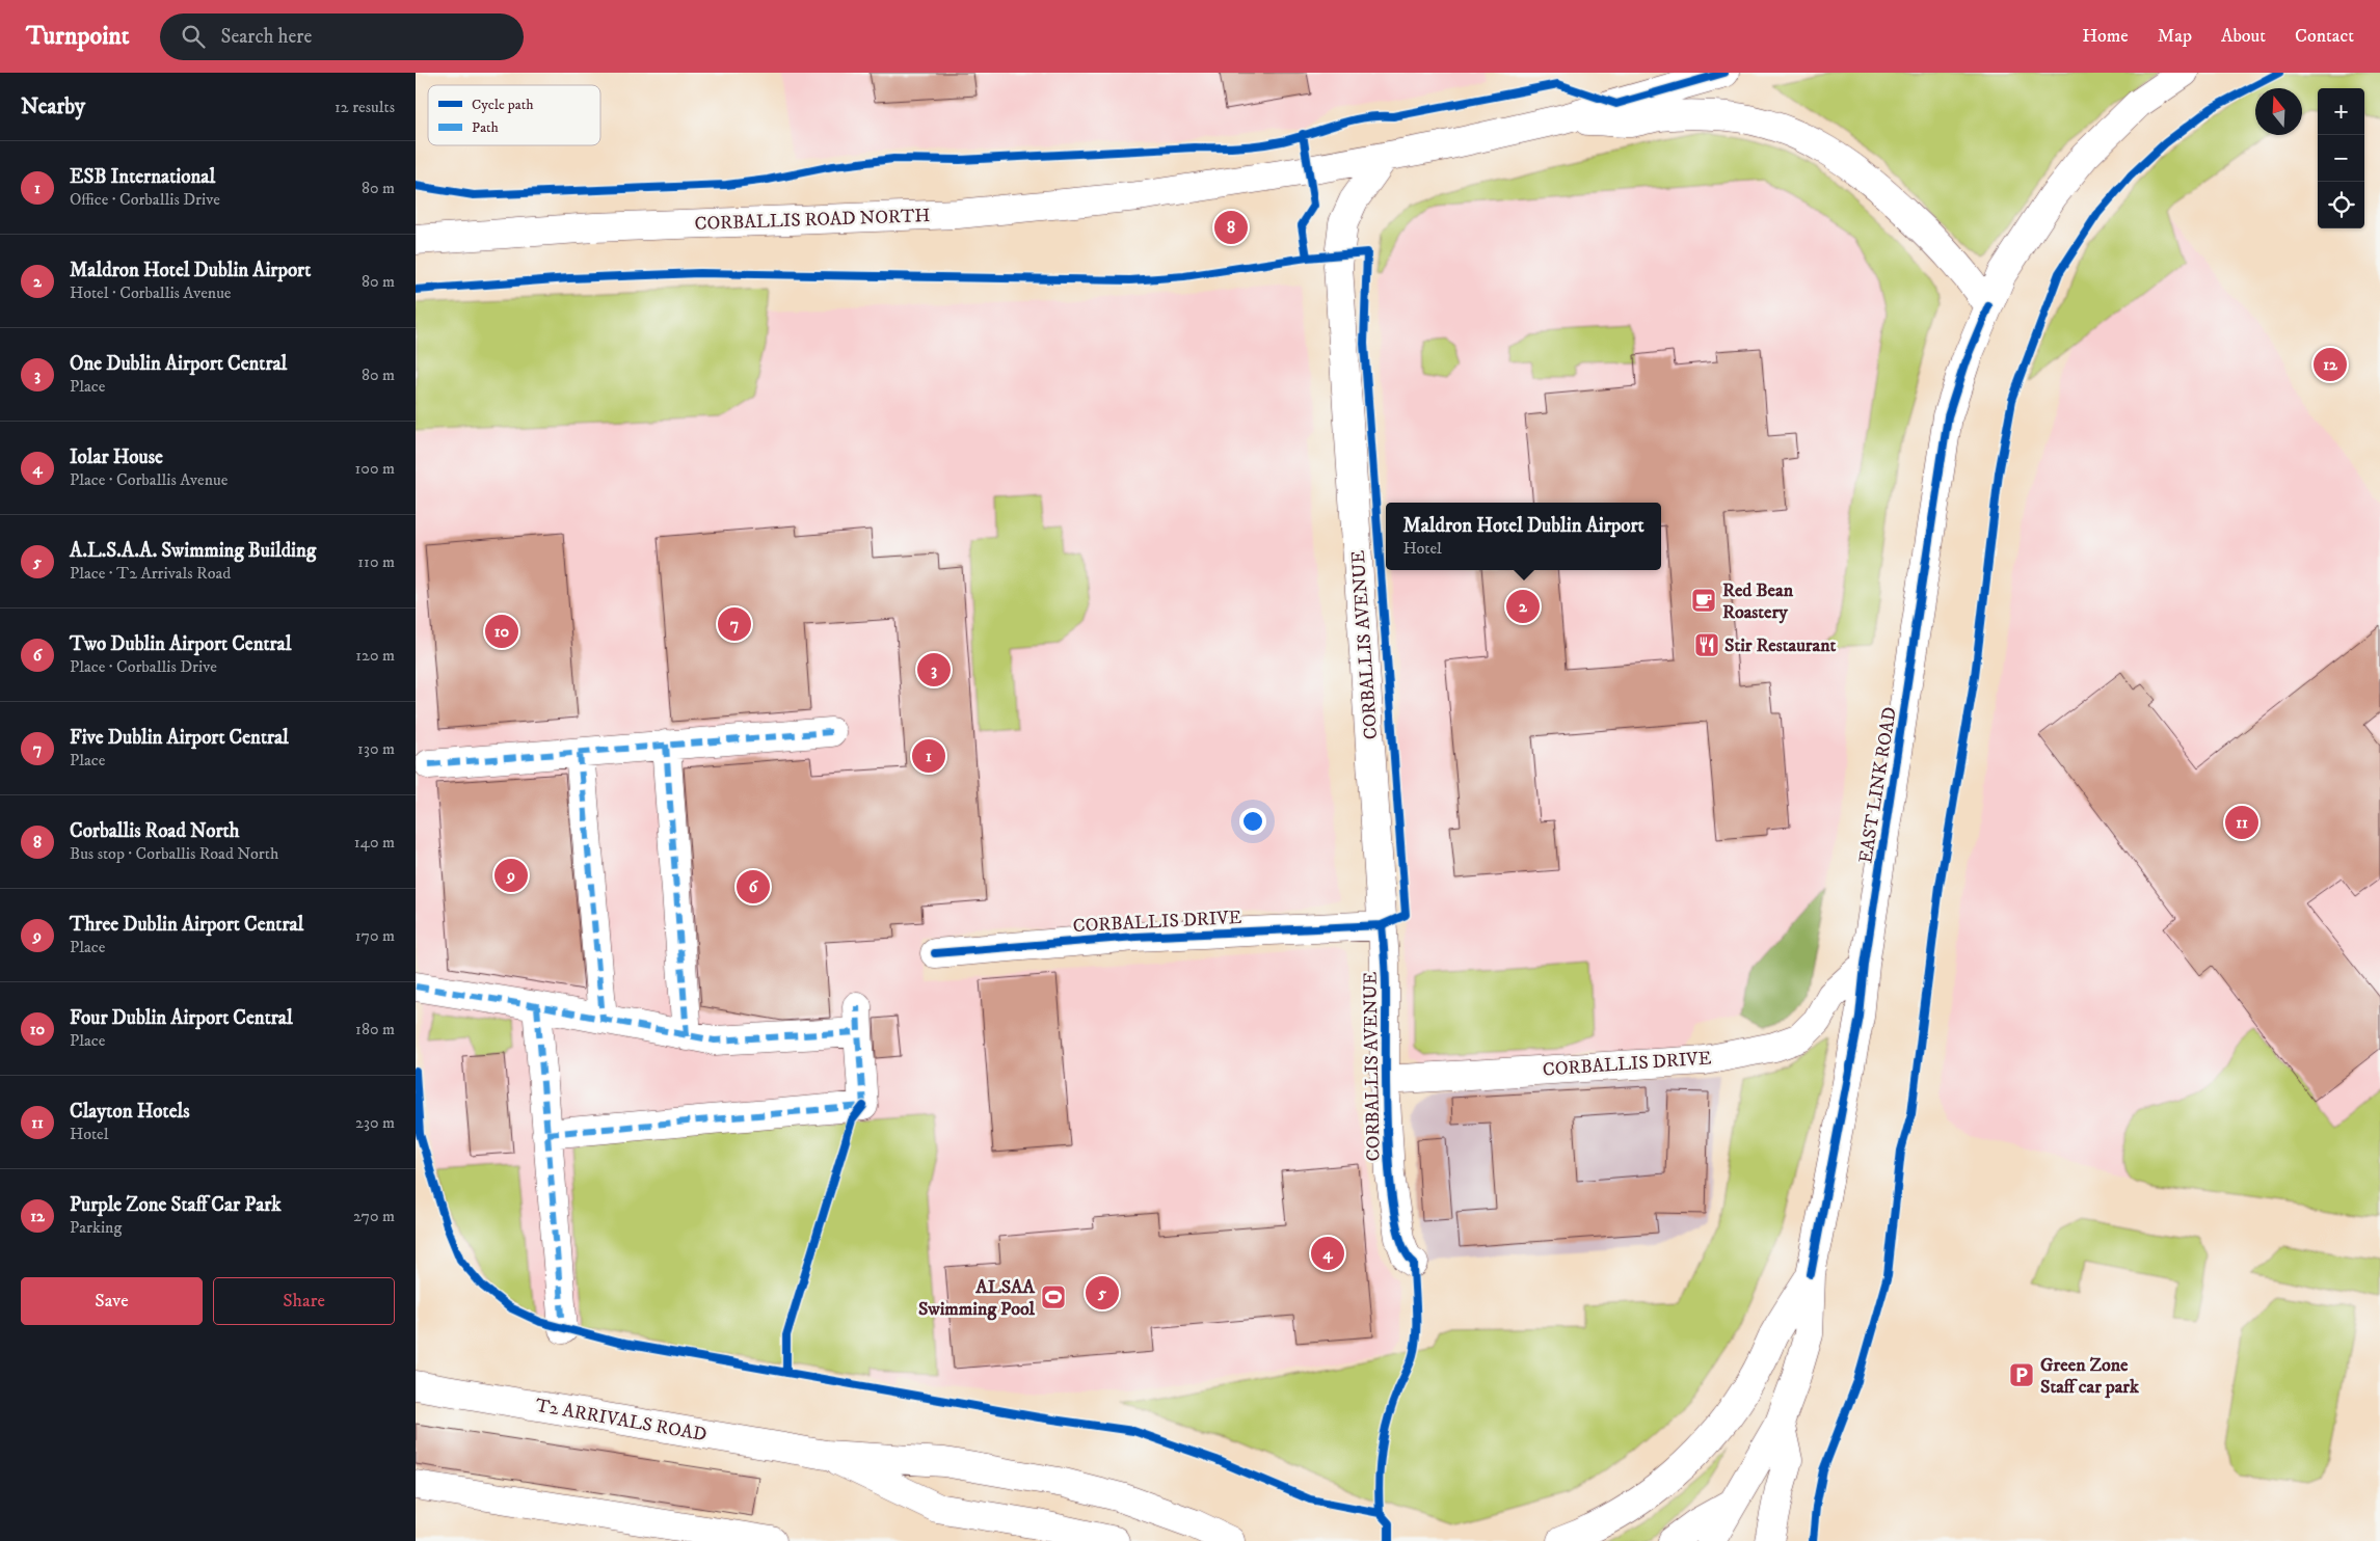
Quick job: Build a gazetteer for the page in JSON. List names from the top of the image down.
{
  "streets": {
    "street": [
      "CORBALLIS ROAD NORTH",
      "CORBALLIS AVENUE",
      "EAST LINK ROAD",
      "CORBALLIS DRIVE",
      "T2 ARRIVALS ROAD"
    ]
  },
  "crossings": [
    ["CORBALLIS ROAD NORTH", "CORBALLIS AVENUE"],
    ["CORBALLIS AVENUE", "CORBALLIS DRIVE"],
    ["EAST LINK ROAD", "CORBALLIS DRIVE"]
  ],
  "places": {
    "cafe": ["Red Bean Roastery"],
    "restaurant": ["Stir Restaurant"],
    "sports": ["ALSAA Swimming Pool"],
    "parking": ["Green Zone Staff car park"]
  },
  "legend": ["Cycle path", "Path"],
  "north": "top",
  "page": {
    "header": "Turnpoint",
    "search": "Search here",
    "nav": [
      "Home",
      "Map",
      "About",
      "Contact"
    ],
    "heading": ["Nearby", "12 results"],
    "map_buttons": ["+", "−"],
    "list": [
      {
        "mark": "1",
        "name": "ESB International",
        "note": "Office · Corballis Drive",
        "value": "80 m"
      },
      {
        "mark": "2",
        "name": "Maldron Hotel Dublin Airport",
        "note": "Hotel · Corballis Avenue",
        "value": "80 m"
      },
      {
        "mark": "3",
        "name": "One Dublin Airport Central",
        "note": "Place",
        "value": "80 m"
      },
      {
        "mark": "4",
        "name": "Iolar House",
        "note": "Place · Corballis Avenue",
        "value": "100 m"
      },
      {
        "mark": "5",
        "name": "A.L.S.A.A. Swimming Building",
        "note": "Place · T2 Arrivals Road",
        "value": "110 m"
      },
      {
        "mark": "6",
        "name": "Two Dublin Airport Central",
        "note": "Place · Corballis Drive",
        "value": "120 m"
      },
      {
        "mark": "7",
        "name": "Five Dublin Airport Central",
        "note": "Place",
        "value": "130 m"
      },
      {
        "mark": "8",
        "name": "Corballis Road North",
        "note": "Bus stop · Corballis Road North",
        "value": "140 m"
      },
      {
        "mark": "9",
        "name": "Three Dublin Airport Central",
        "note": "Place",
        "value": "170 m"
      },
      {
        "mark": "10",
        "name": "Four Dublin Airport Central",
        "note": "Place",
        "value": "180 m"
      },
      {
        "mark": "11",
        "name": "Clayton Hotels",
        "note": "Hotel",
        "value": "230 m"
      },
      {
        "mark": "12",
        "name": "Purple Zone Staff Car Park",
        "note": "Parking",
        "value": "270 m"
      }
    ],
    "pins": [
      "8",
      "12",
      "2",
      "7",
      "10",
      "3",
      "1",
      "11",
      "9",
      "6",
      "4",
      "5"
    ],
    "popup": ["Maldron Hotel Dublin Airport", "Hotel"],
    "buttons": ["Save", "Share"]
  }
}
